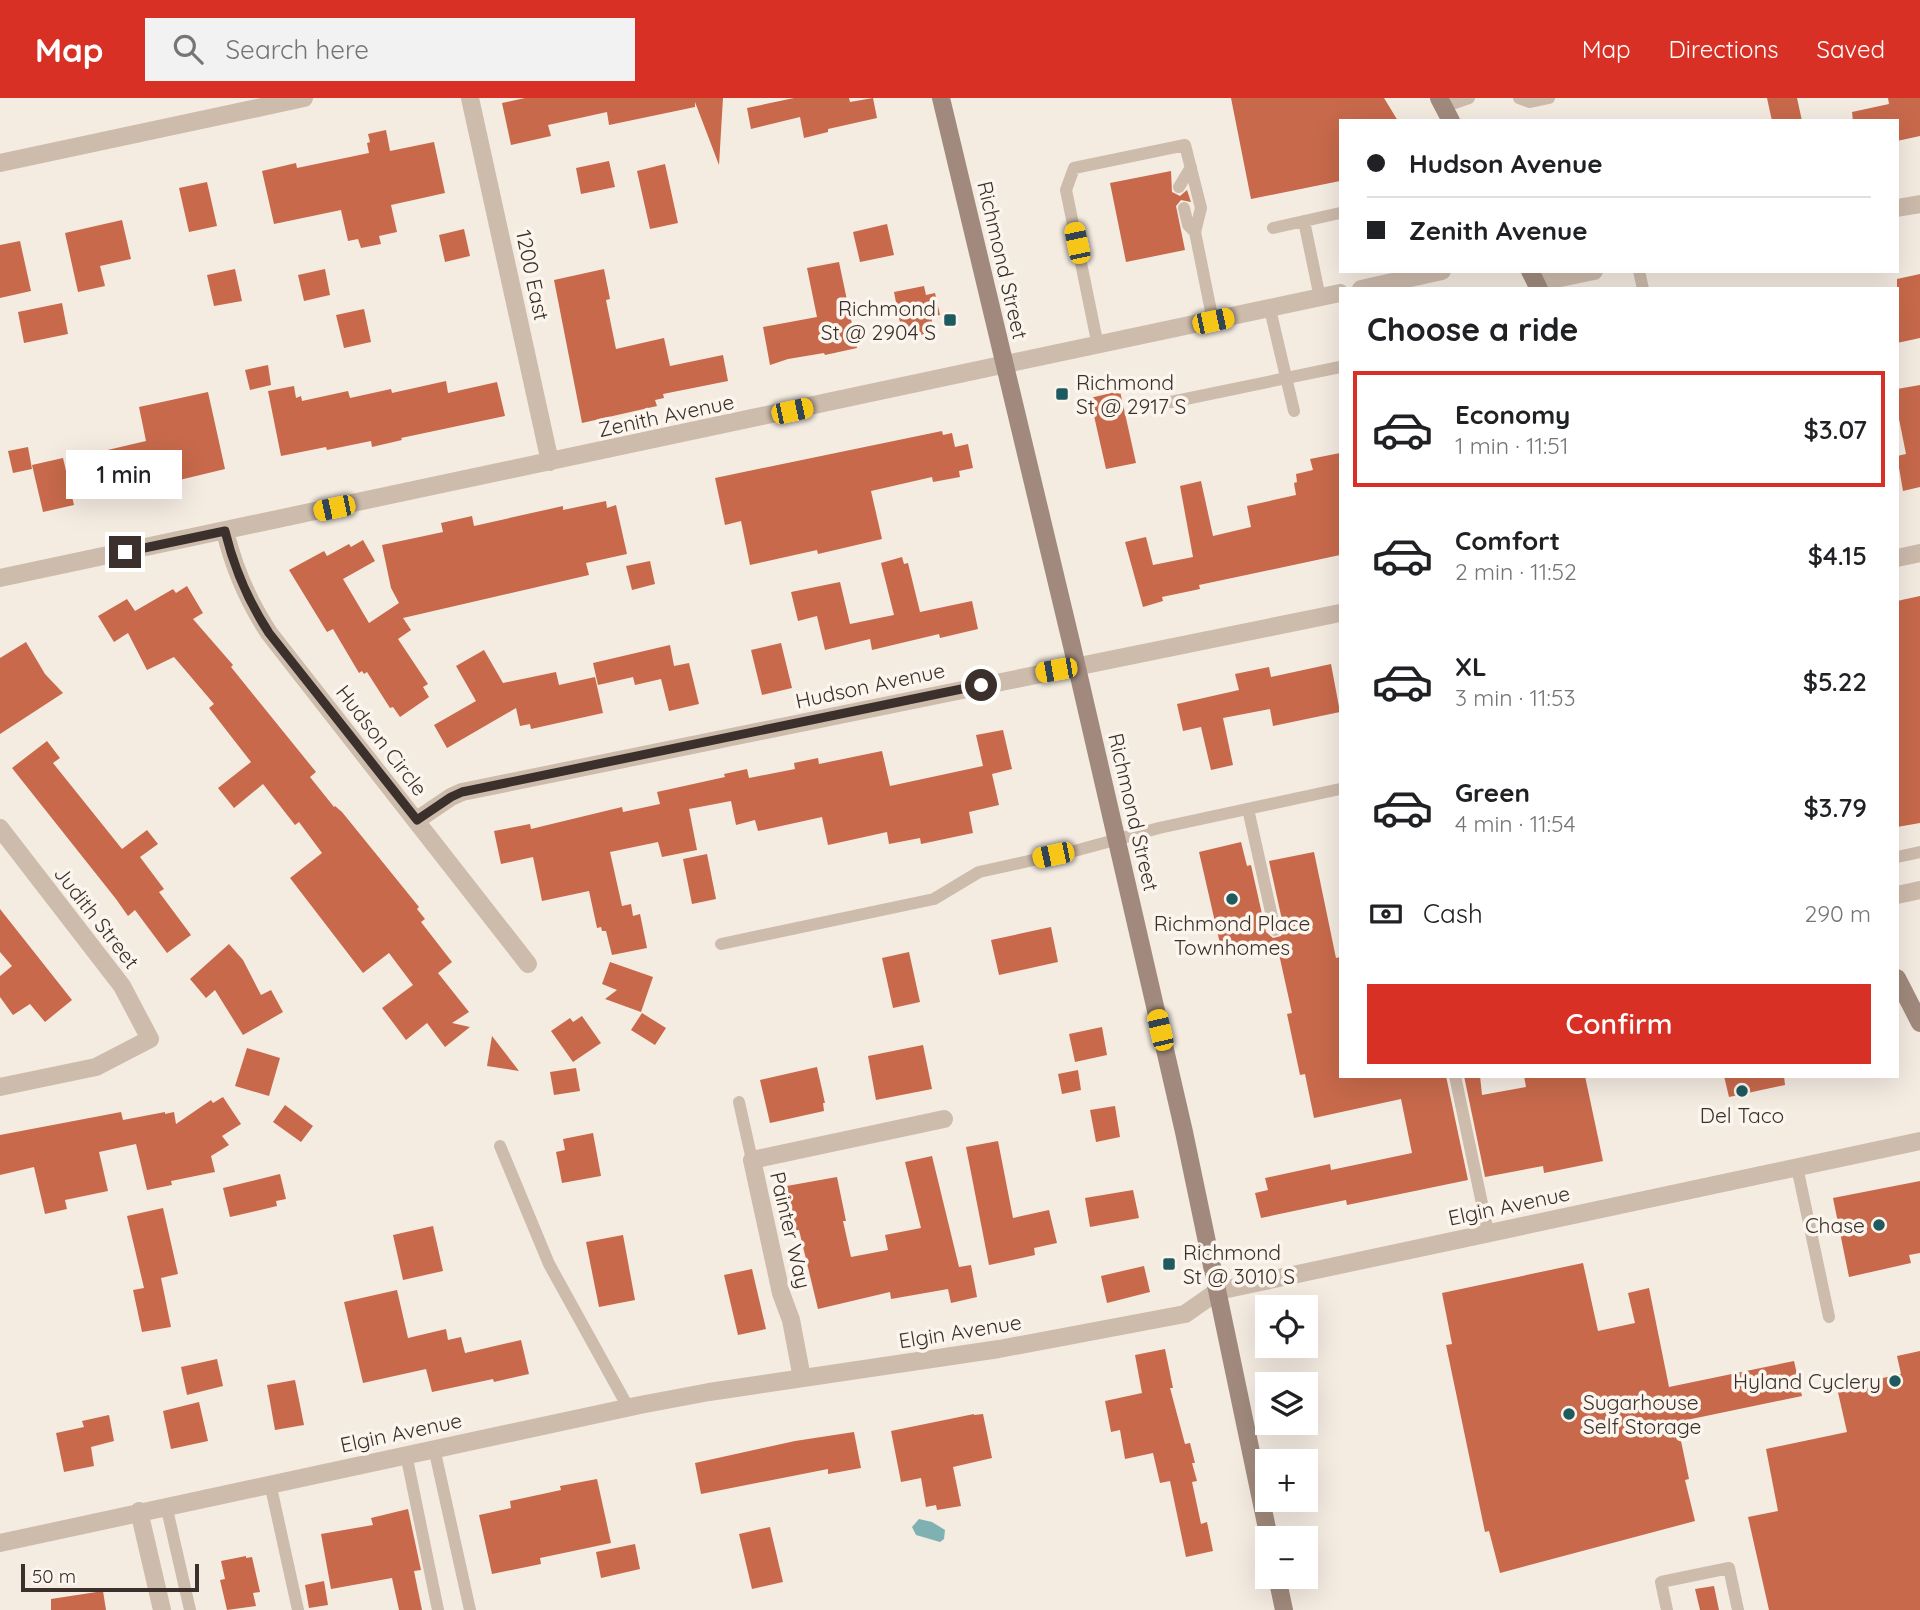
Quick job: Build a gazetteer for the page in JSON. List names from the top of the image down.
{
  "streets": {
    "main road": ["Richmond Street"],
    "street": [
      "1200 East",
      "Zenith Avenue",
      "Hudson Avenue",
      "Hudson Circle",
      "Judith Street",
      "Elgin Avenue",
      "Painter Way"
    ]
  },
  "crossings": [
    ["Richmond Street", "Zenith Avenue"],
    ["Richmond Street", "Hudson Avenue"],
    ["Richmond Street", "Elgin Avenue"],
    ["1200 East", "Zenith Avenue"],
    ["Zenith Avenue", "Hudson Circle"],
    ["Hudson Avenue", "Hudson Circle"],
    ["Elgin Avenue", "Painter Way"]
  ],
  "places": {
    "transit": ["Richmond St @ 2904 S", "Richmond St @ 2917 S", "Richmond St @ 3010 S"],
    "other": [
      "Richmond Place Townhomes",
      "Del Taco",
      "Chase",
      "Hyland Cyclery",
      "Sugarhouse Self Storage"
    ]
  },
  "scale_bar": "50 m",
  "page": {
    "header": "Map",
    "search": "Search here",
    "nav": ["Map", "Directions", "Saved"],
    "banner": ["Hudson Avenue", "Zenith Avenue"],
    "heading": "Choose a ride",
    "list": [
      {
        "name": "Economy",
        "note": "1 min · 11:51",
        "value": "$3.07"
      },
      {
        "name": "Comfort",
        "note": "2 min · 11:52",
        "value": "$4.15"
      },
      {
        "name": "XL",
        "note": "3 min · 11:53",
        "value": "$5.22"
      },
      {
        "name": "Green",
        "note": "4 min · 11:54",
        "value": "$3.79"
      }
    ],
    "bubble": "1 min",
    "pay": ["Cash", "290 m"],
    "buttons": "Confirm",
    "map_buttons": ["+", "−"],
    "scale": "50 m"
  }
}
